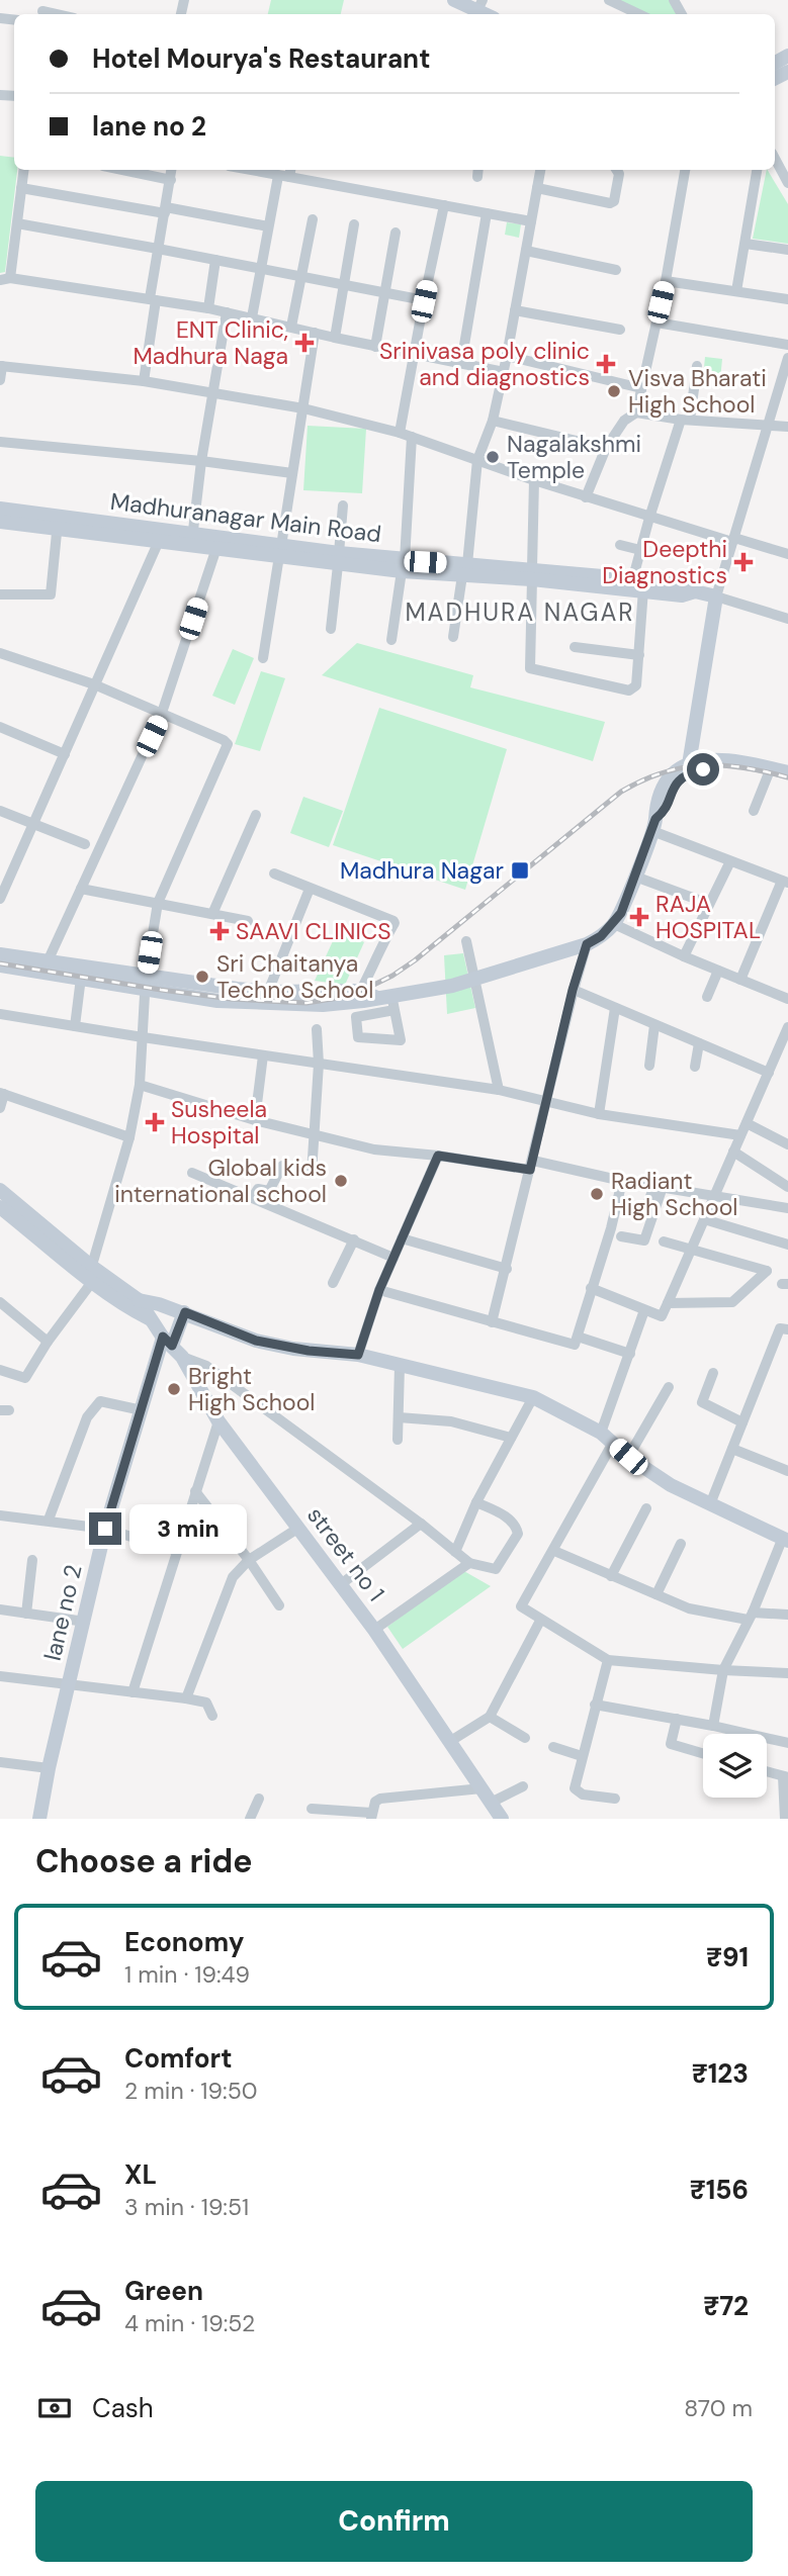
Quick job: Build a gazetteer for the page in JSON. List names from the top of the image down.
{
  "streets": {
    "street": ["Madhuranagar Main Road", "street no 1", "lane no 2"]
  },
  "crossings": [
    ["street no 1", "lane no 2"]
  ],
  "districts": ["MADHURA NAGAR"],
  "places": {
    "health": [
      "ENT Clinic, Madhura Naga",
      "Srinivasa poly clinic and diagnostics",
      "Deepthi Diagnostics",
      "RAJA HOSPITAL",
      "SAAVI CLINICS",
      "Susheela Hospital"
    ],
    "other": [
      "Visva Bharati High School",
      "Nagalakshmi Temple",
      "Sri Chaitanya Techno School",
      "Global kids international school",
      "Radiant High School",
      "Bright High School"
    ],
    "transit": ["Madhura Nagar"]
  },
  "page": {
    "banner": ["Hotel Mourya's Restaurant", "lane no 2"],
    "bubble": "3 min",
    "heading": "Choose a ride",
    "list": [
      {
        "name": "Economy",
        "note": "1 min · 19:49",
        "value": "₹91"
      },
      {
        "name": "Comfort",
        "note": "2 min · 19:50",
        "value": "₹123"
      },
      {
        "name": "XL",
        "note": "3 min · 19:51",
        "value": "₹156"
      },
      {
        "name": "Green",
        "note": "4 min · 19:52",
        "value": "₹72"
      }
    ],
    "pay": ["Cash", "870 m"],
    "buttons": "Confirm"
  }
}
